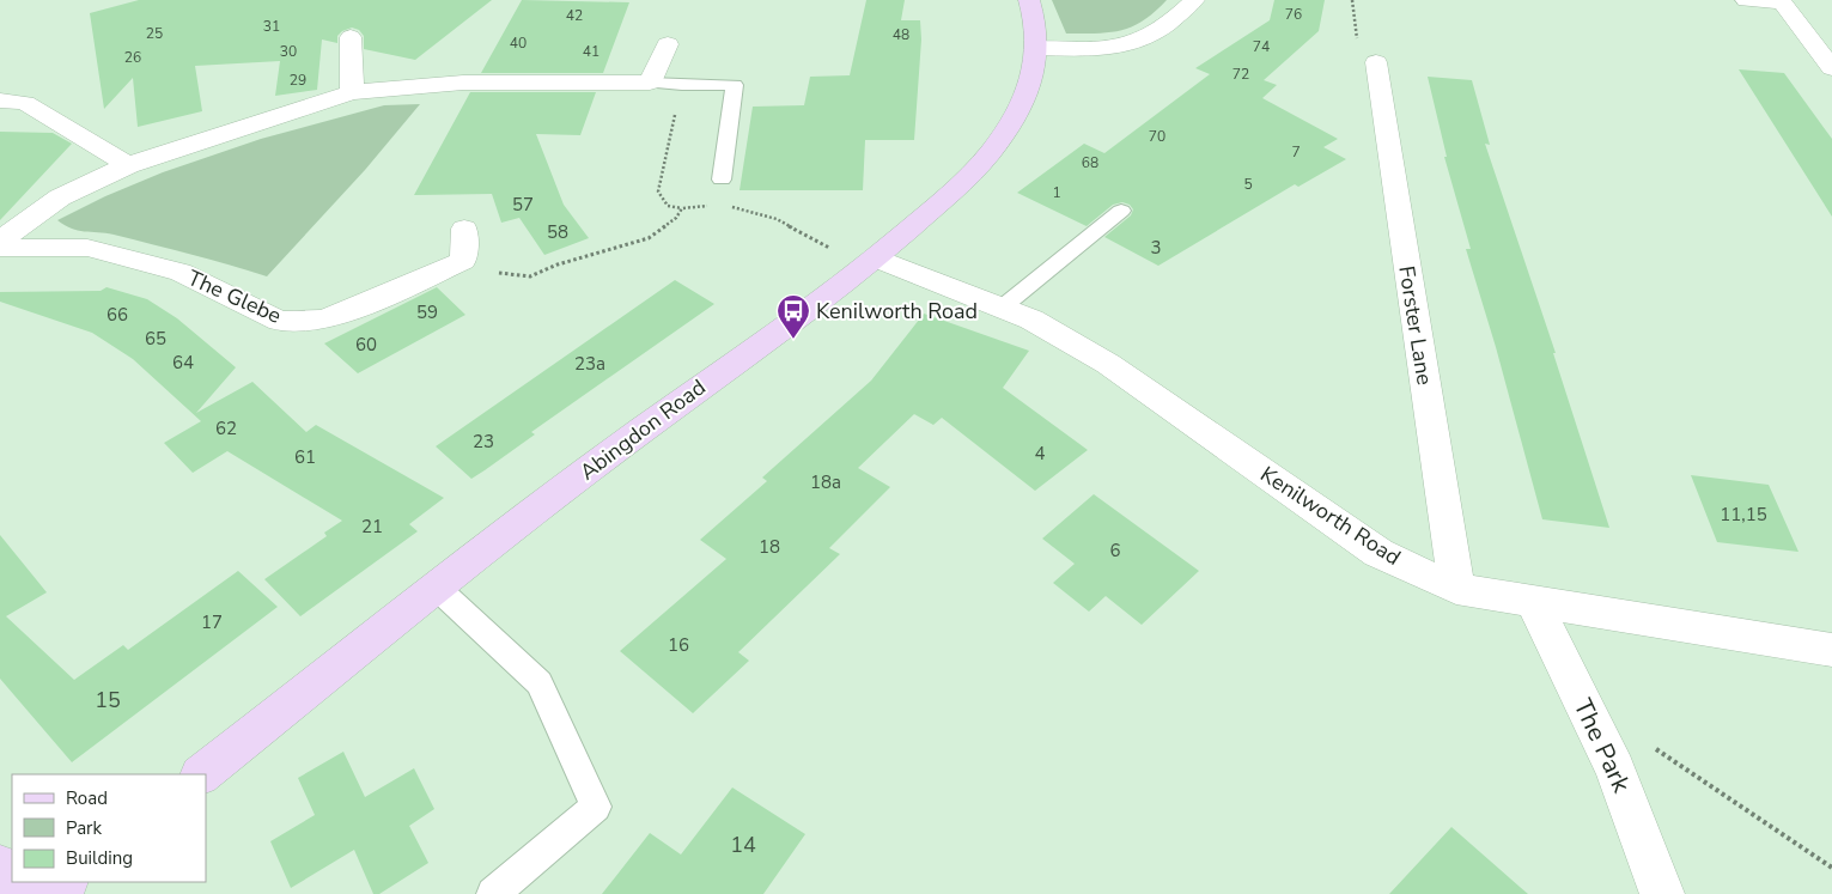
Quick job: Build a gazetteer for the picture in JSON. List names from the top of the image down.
{
  "streets": {
    "main road": ["Abingdon Road"],
    "street": [
      "The Glebe",
      "Forster Lane",
      "Kenilworth Road",
      "The Park"
    ]
  },
  "crossings": [
    ["Forster Lane", "Kenilworth Road"],
    ["Abingdon Road", "Kenilworth Road"],
    ["Kenilworth Road", "The Park"]
  ],
  "places": {
    "bus stop": ["Kenilworth Road"]
  },
  "house_numbers": [
    "76",
    "42",
    "31",
    "25",
    "48",
    "40",
    "74",
    "30",
    "41",
    "26",
    "72",
    "29",
    "70",
    "7",
    "68",
    "5",
    "1",
    "57",
    "58",
    "3",
    "59",
    "66",
    "65",
    "60",
    "64",
    "23a",
    "62",
    "23",
    "4",
    "61",
    "18a",
    "11,15",
    "21",
    "18",
    "6",
    "17",
    "16",
    "15",
    "14"
  ],
  "legend": ["Road", "Park", "Building"]
}
